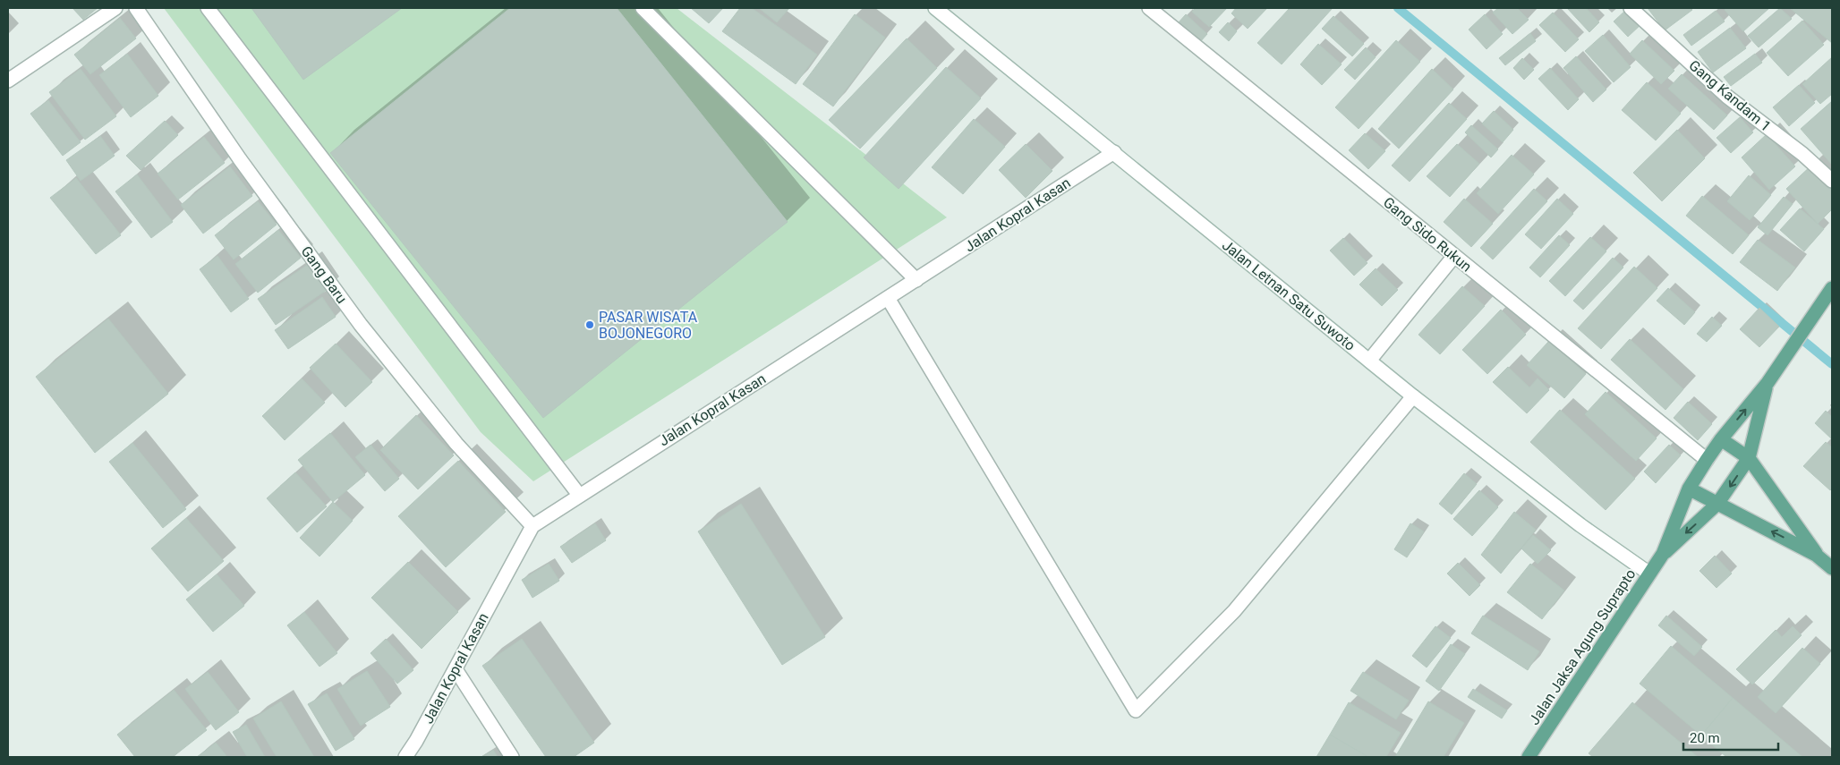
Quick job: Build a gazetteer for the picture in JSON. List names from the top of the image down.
{
  "streets": {
    "main road": ["Jalan Jaksa Agung Suprapto"],
    "street": [
      "Gang Kandam 1",
      "Jalan Kopral Kasan",
      "Gang Sido Rukun",
      "Gang Baru",
      "Jalan Letnan Satu Suwoto"
    ]
  },
  "crossings": [
    ["Jalan Kopral Kasan", "Gang Baru"],
    ["Jalan Kopral Kasan", "Jalan Letnan Satu Suwoto"],
    ["Gang Sido Rukun", "Jalan Jaksa Agung Suprapto"],
    ["Jalan Letnan Satu Suwoto", "Jalan Jaksa Agung Suprapto"]
  ],
  "places": ["PASAR WISATA BOJONEGORO"],
  "scale_bar": "20 m"
}
